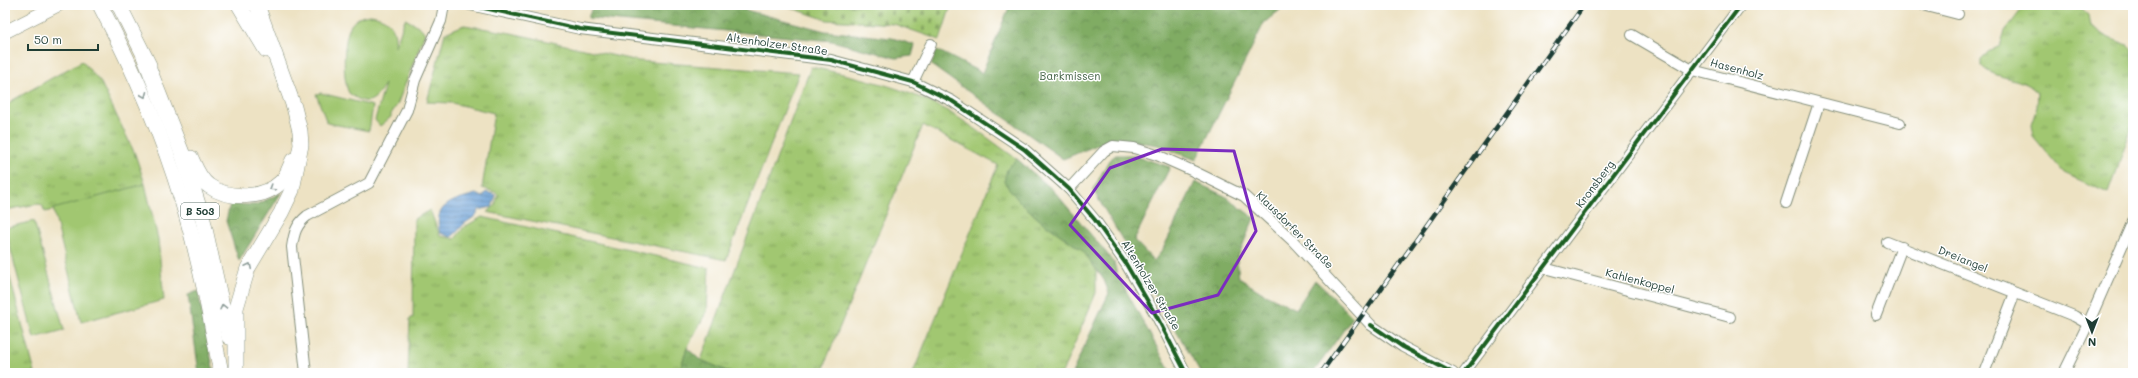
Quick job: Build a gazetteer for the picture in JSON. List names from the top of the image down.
{
  "streets": {
    "highway": ["B 503"],
    "street": [
      "Altenholzer Straße",
      "Hasenholz",
      "Kronsberg",
      "Klausdorfer Straße",
      "Dreiangel",
      "Kahlenkoppel"
    ]
  },
  "crossings": [
    ["Altenholzer Straße", "Klausdorfer Straße"],
    ["Hasenholz", "Kronsberg"],
    ["Kronsberg", "Kahlenkoppel"]
  ],
  "parks": ["Barkmissen"],
  "scale_bar": "50 m",
  "north": "bottom"
}
